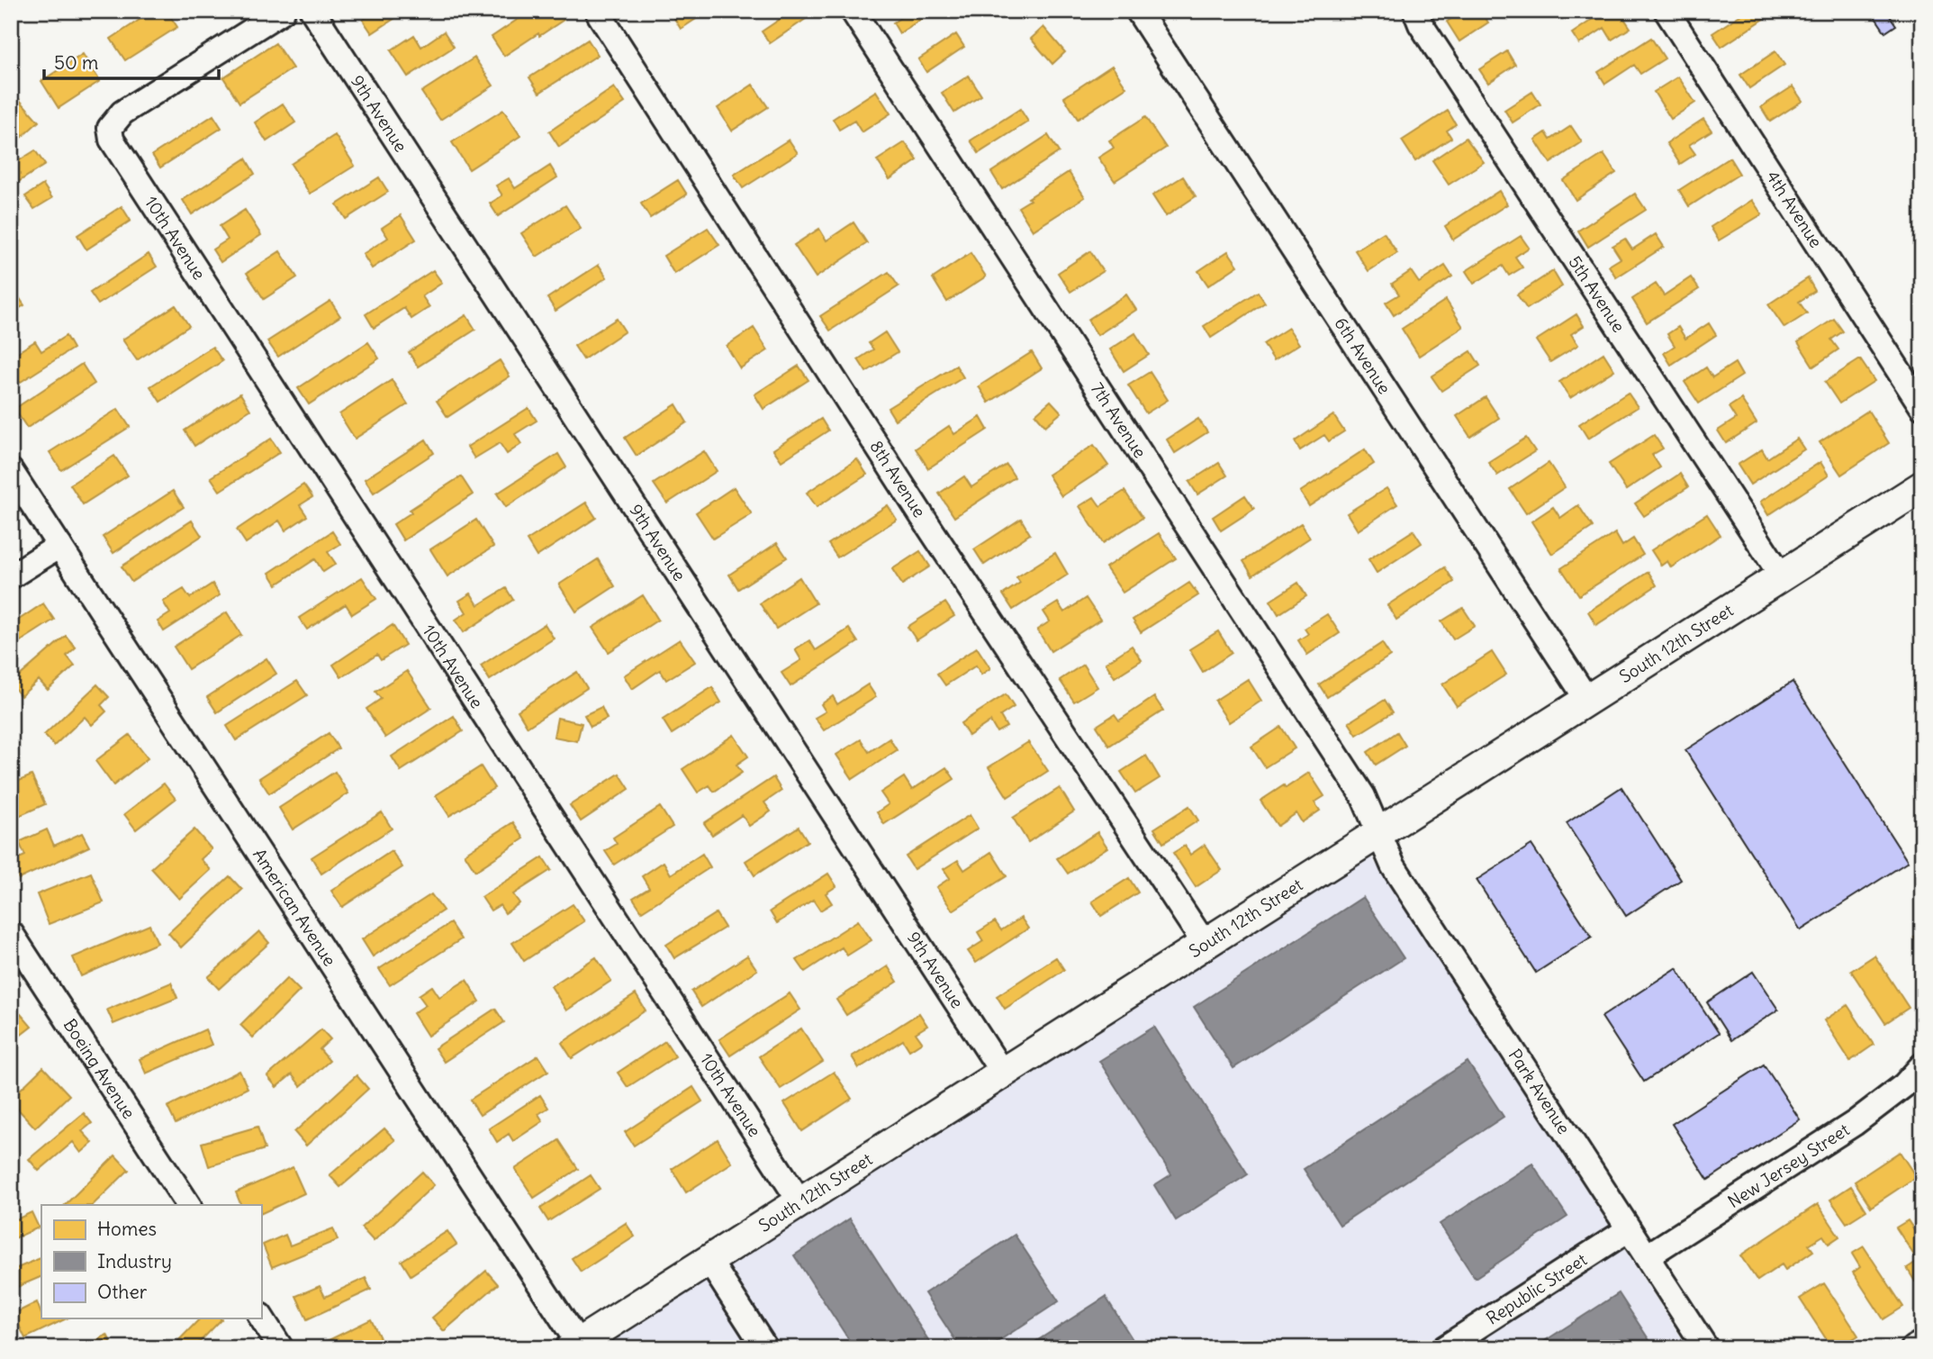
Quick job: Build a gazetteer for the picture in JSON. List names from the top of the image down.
{
  "streets": {
    "street": [
      "9th Avenue",
      "4th Avenue",
      "10th Avenue",
      "5th Avenue",
      "6th Avenue",
      "7th Avenue",
      "8th Avenue",
      "South 12th Street",
      "American Avenue",
      "Boeing Avenue",
      "Park Avenue",
      "New Jersey Street",
      "Republic Street"
    ]
  },
  "crossings": [
    ["9th Avenue", "South 12th Street"],
    ["10th Avenue", "South 12th Street"],
    ["5th Avenue", "South 12th Street"],
    ["6th Avenue", "South 12th Street"],
    ["7th Avenue", "South 12th Street"],
    ["7th Avenue", "Park Avenue"],
    ["8th Avenue", "South 12th Street"],
    ["South 12th Street", "American Avenue"],
    ["South 12th Street", "Park Avenue"],
    ["Park Avenue", "New Jersey Street"],
    ["Park Avenue", "Republic Street"]
  ],
  "legend": ["Homes", "Industry", "Other"],
  "scale_bar": "50 m"
}
